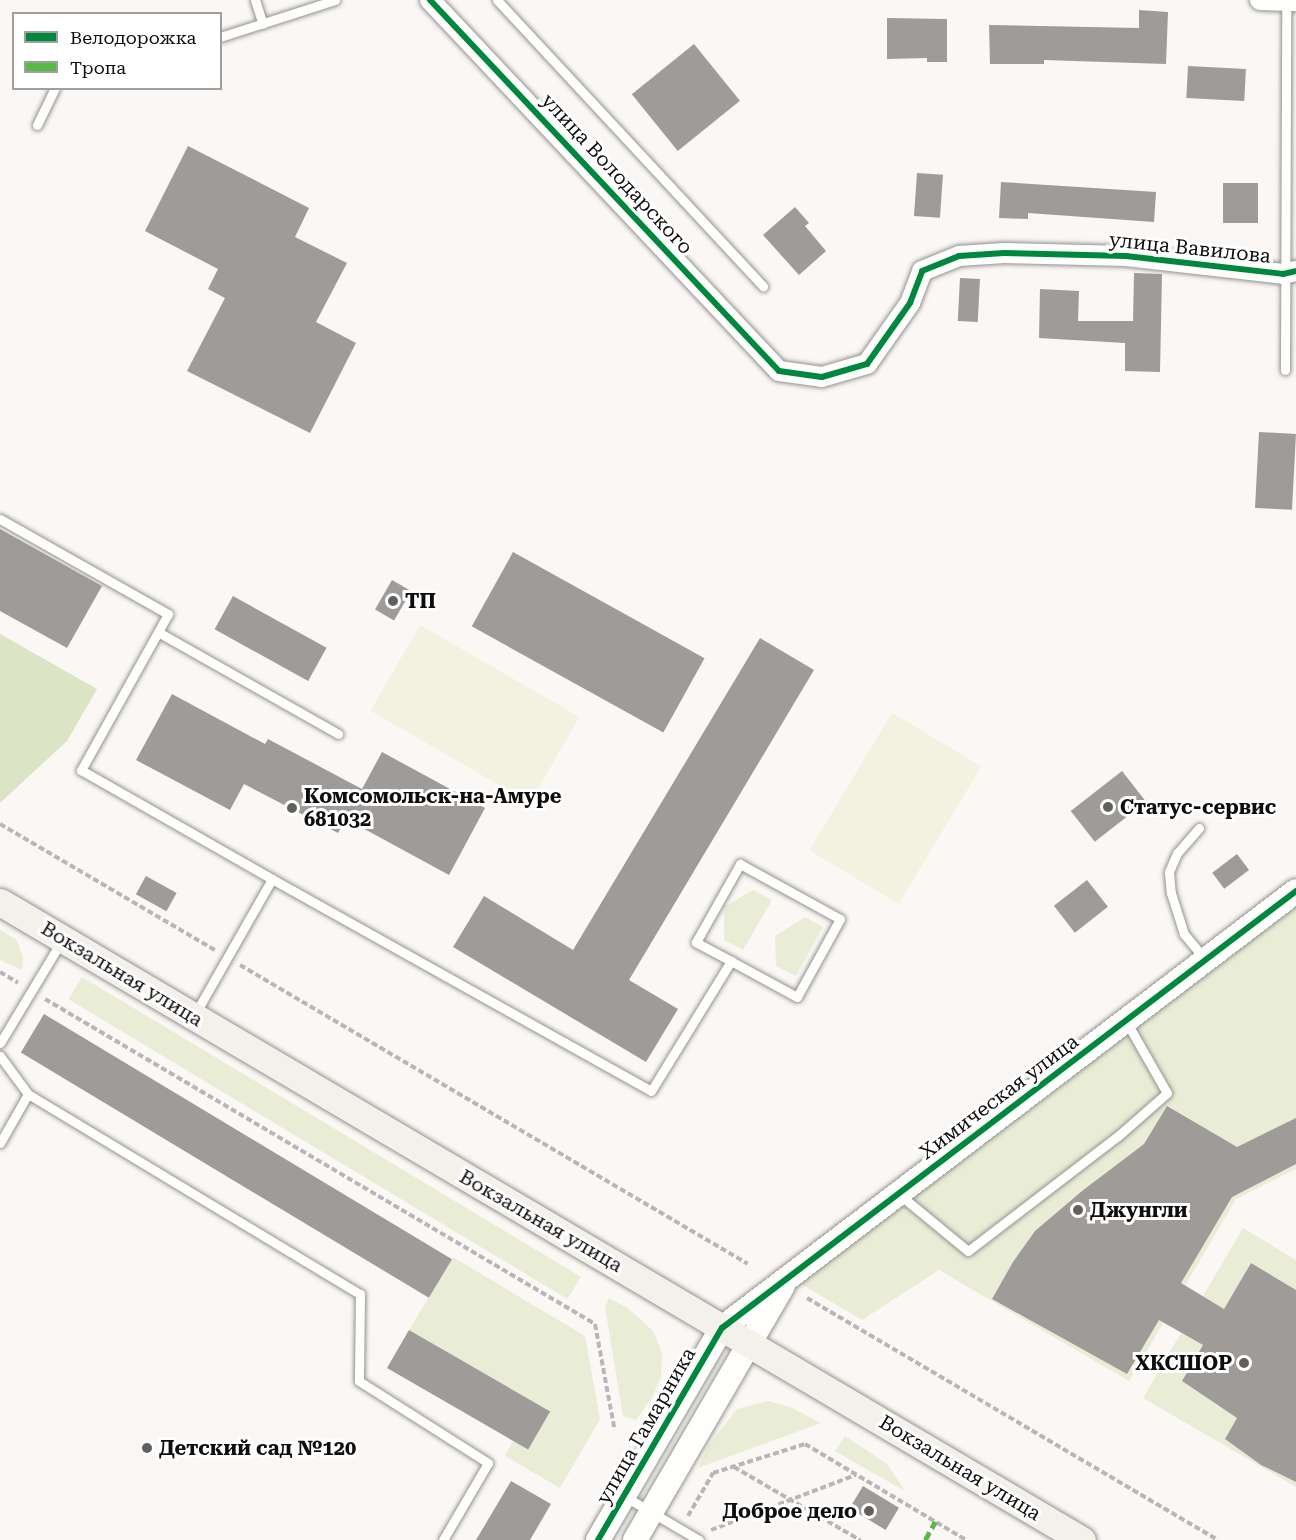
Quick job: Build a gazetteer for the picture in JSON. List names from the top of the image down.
{
  "streets": {
    "main road": ["Вокзальная улица"],
    "street": [
      "улица Володарского",
      "улица Вавилова",
      "Химическая улица",
      "улица Гамарника"
    ]
  },
  "crossings": [
    ["улица Володарского", "улица Вавилова"],
    ["Вокзальная улица", "Химическая улица"],
    ["Вокзальная улица", "улица Гамарника"],
    ["Химическая улица", "улица Гамарника"]
  ],
  "places": [
    "ТП",
    "Статус-сервис",
    "Комсомольск-на-Амуре 681032",
    "Джунгли",
    "ХКСШОР",
    "Детский сад №120",
    "Доброе дело"
  ],
  "legend": ["Велодорожка", "Тропа"]
}
